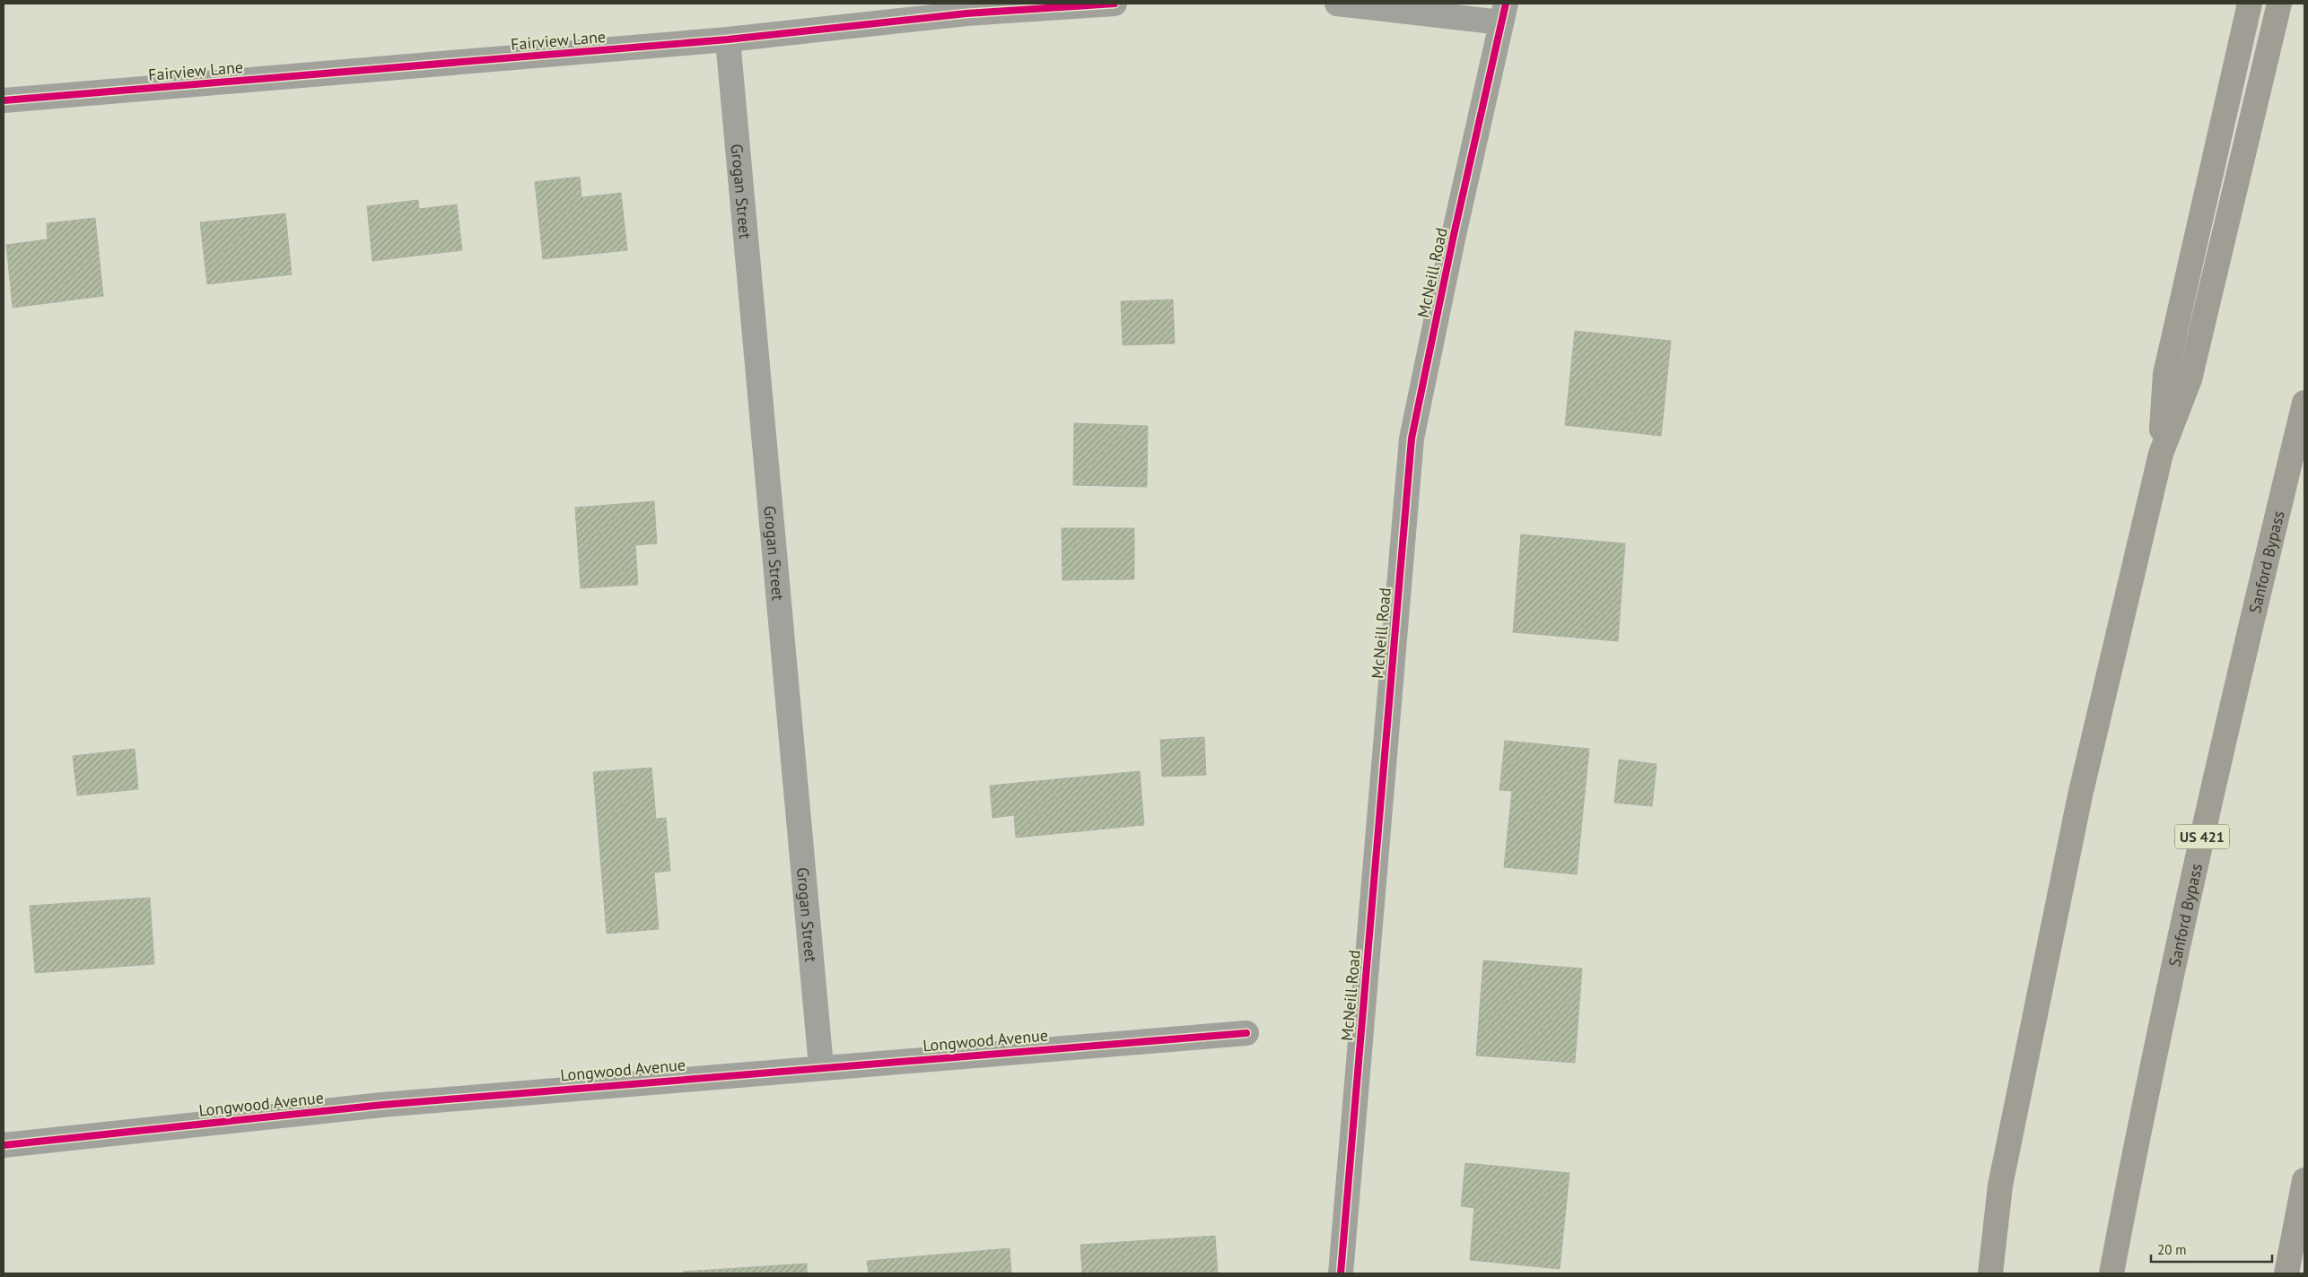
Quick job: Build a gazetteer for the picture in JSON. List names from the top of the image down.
{
  "streets": {
    "highway": ["Sanford Bypass", "US 421"],
    "street": [
      "Fairview Lane",
      "Grogan Street",
      "McNeill Road",
      "Longwood Avenue"
    ]
  },
  "crossings": [
    ["Fairview Lane", "Grogan Street"],
    ["Grogan Street", "Longwood Avenue"]
  ],
  "scale_bar": "20 m"
}
